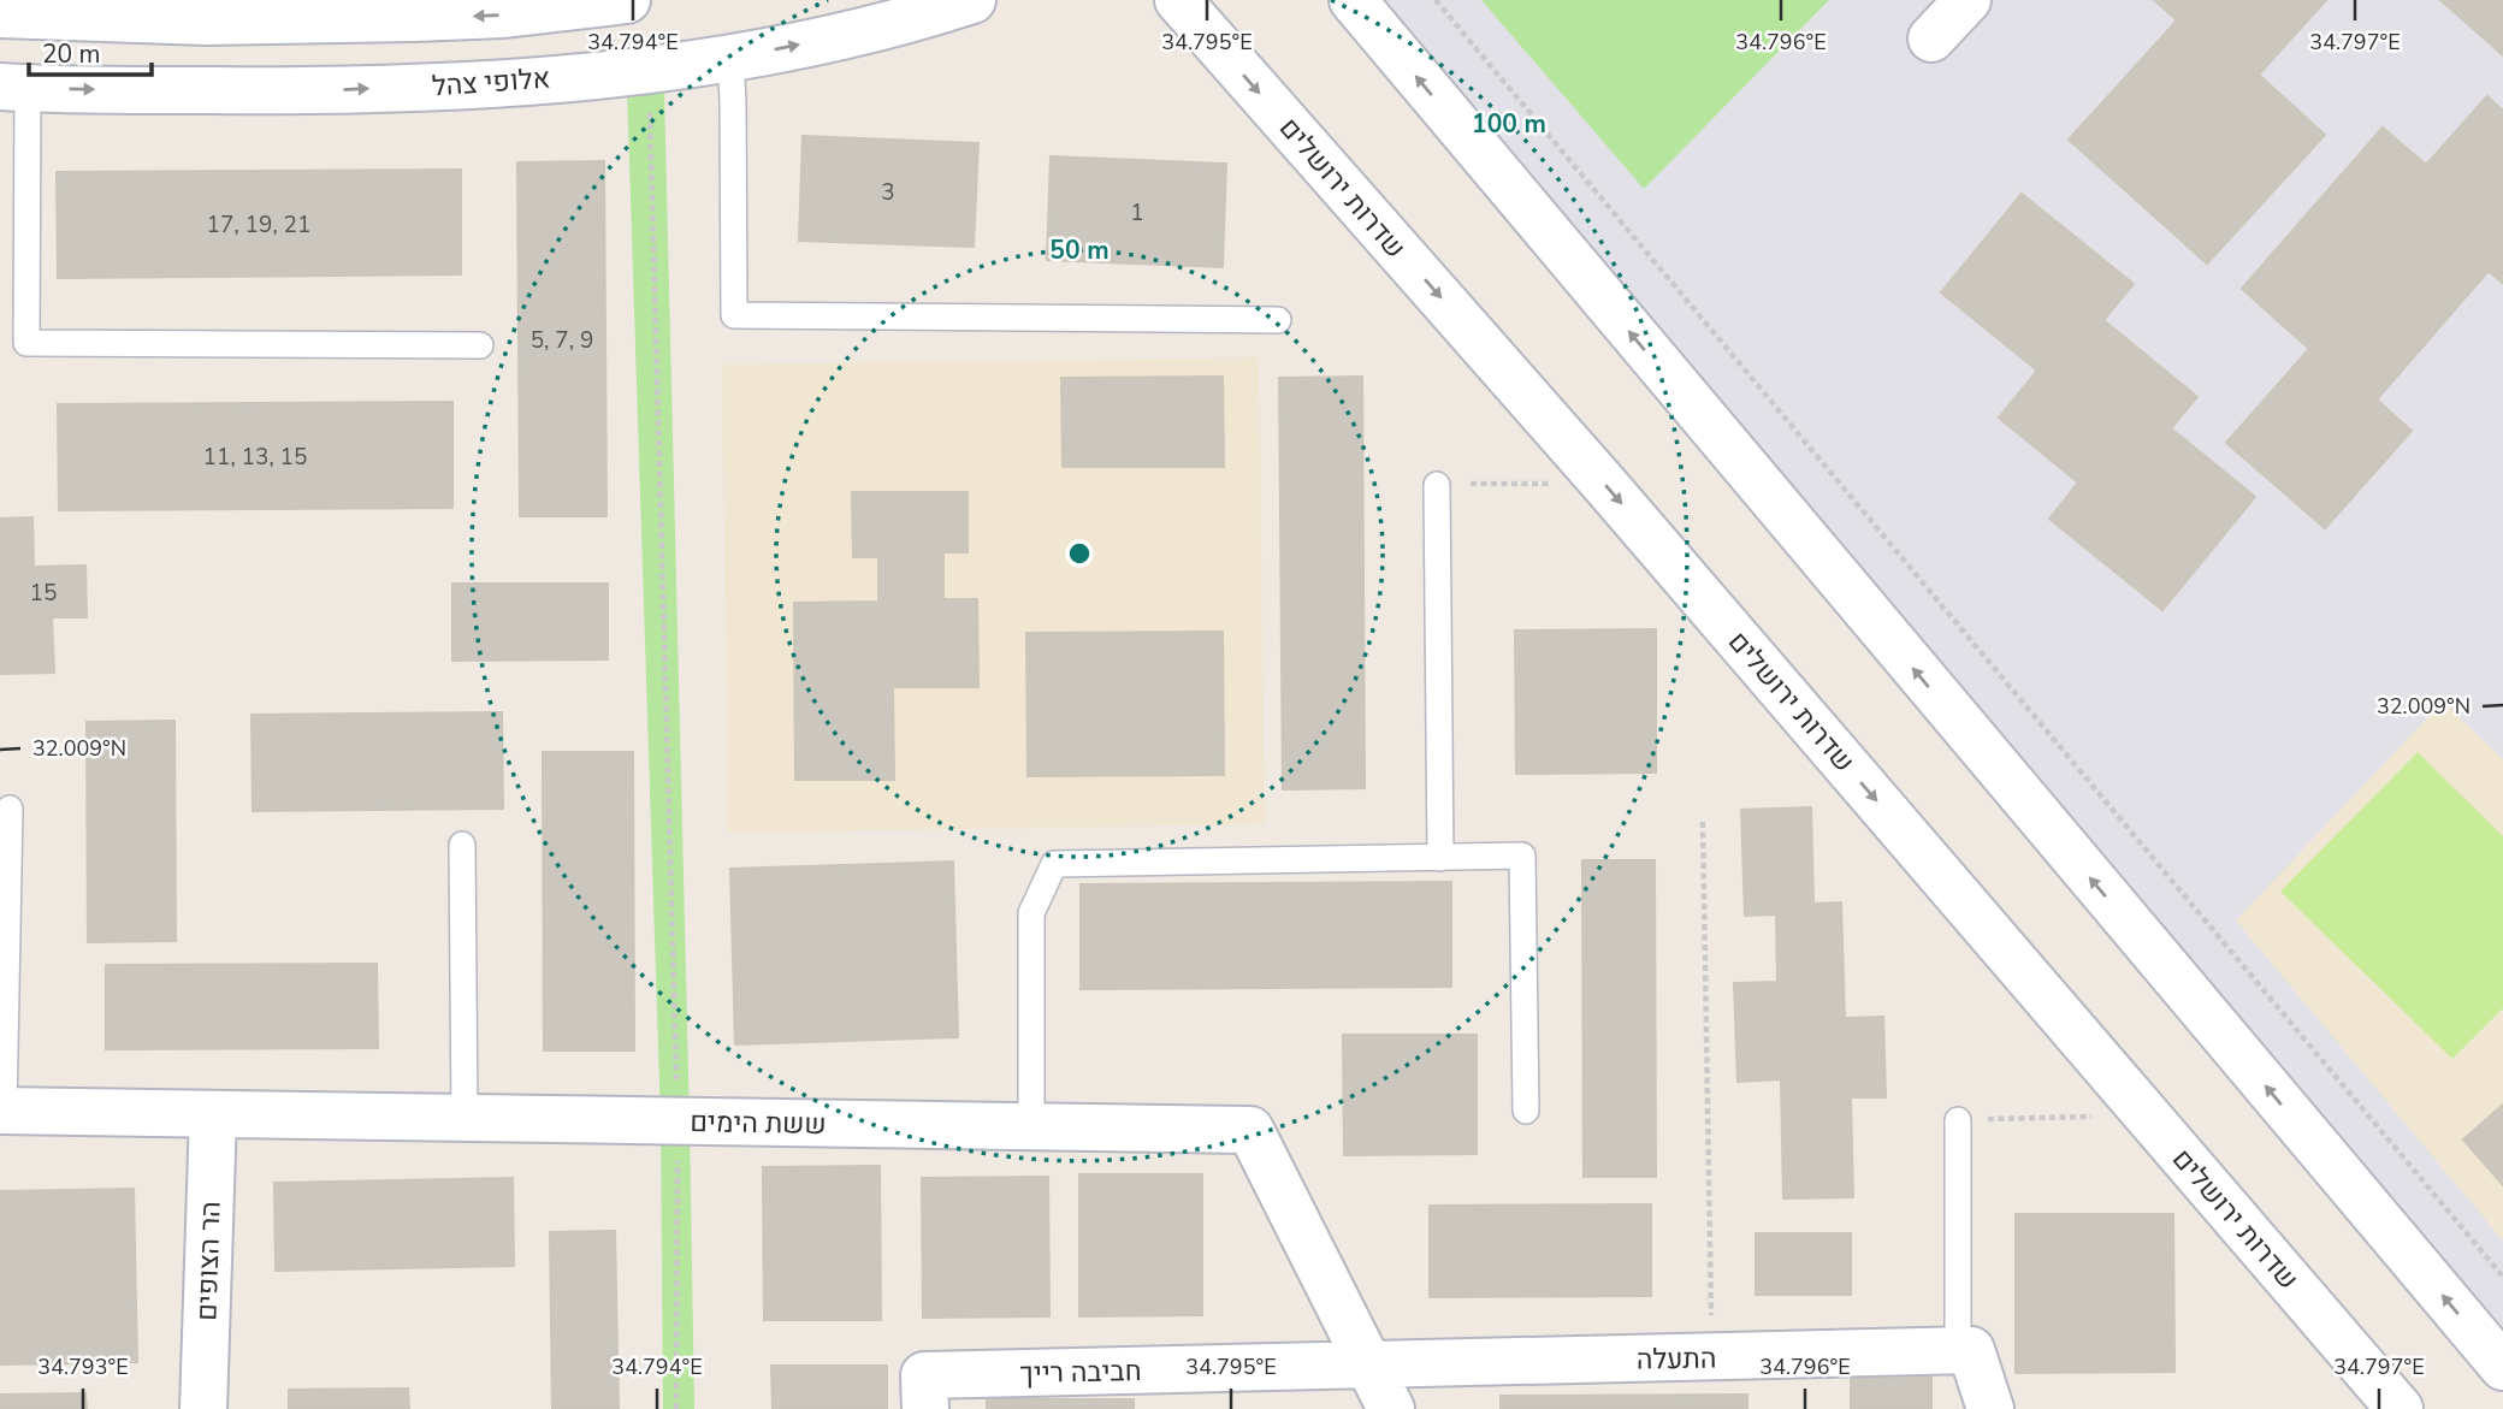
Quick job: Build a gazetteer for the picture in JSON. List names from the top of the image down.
{
  "streets": {
    "main road": [
      "אלופי צהל",
      "שדרות ירושלים",
      "ששת הימים",
      "הר הצופים",
      "התעלה",
      "חביבה רייך"
    ]
  },
  "crossings": [
    ["ששת הימים", "הר הצופים"],
    ["ששת הימים", "התעלה"],
    ["ששת הימים", "חביבה רייך"],
    ["התעלה", "חביבה רייך"]
  ],
  "house_numbers": [
    "3",
    "1",
    "17, 19, 21",
    "5, 7, 9",
    "11, 13, 15",
    "15"
  ],
  "scale_bar": "20 m",
  "coordinates": [
    "34.794°E",
    "34.795°E",
    "34.796°E",
    "34.797°E",
    "32.009°N",
    "34.793°E"
  ],
  "rings": ["100 m", "50 m"]
}
